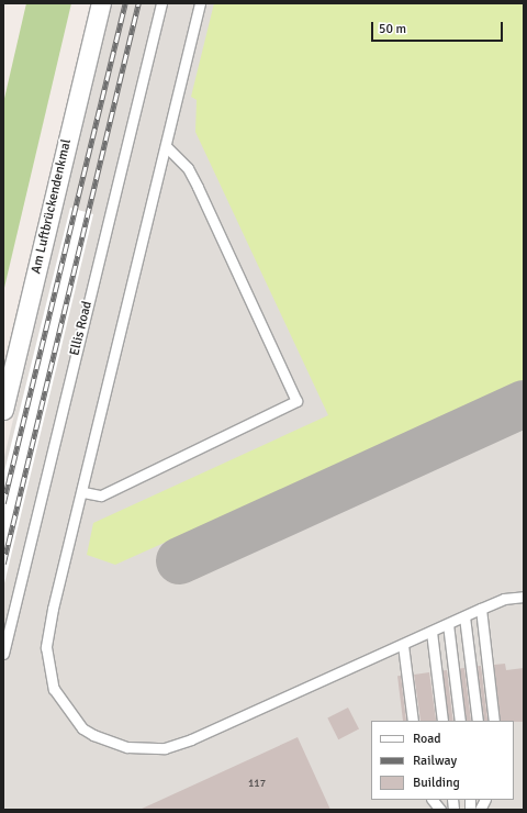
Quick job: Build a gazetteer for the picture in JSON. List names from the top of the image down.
{
  "streets": {
    "street": ["Am Luftbrückendenkmal"],
    "lane": ["Ellis Road"]
  },
  "house_numbers": ["117"],
  "legend": ["Road", "Railway", "Building"],
  "scale_bar": "50 m"
}
